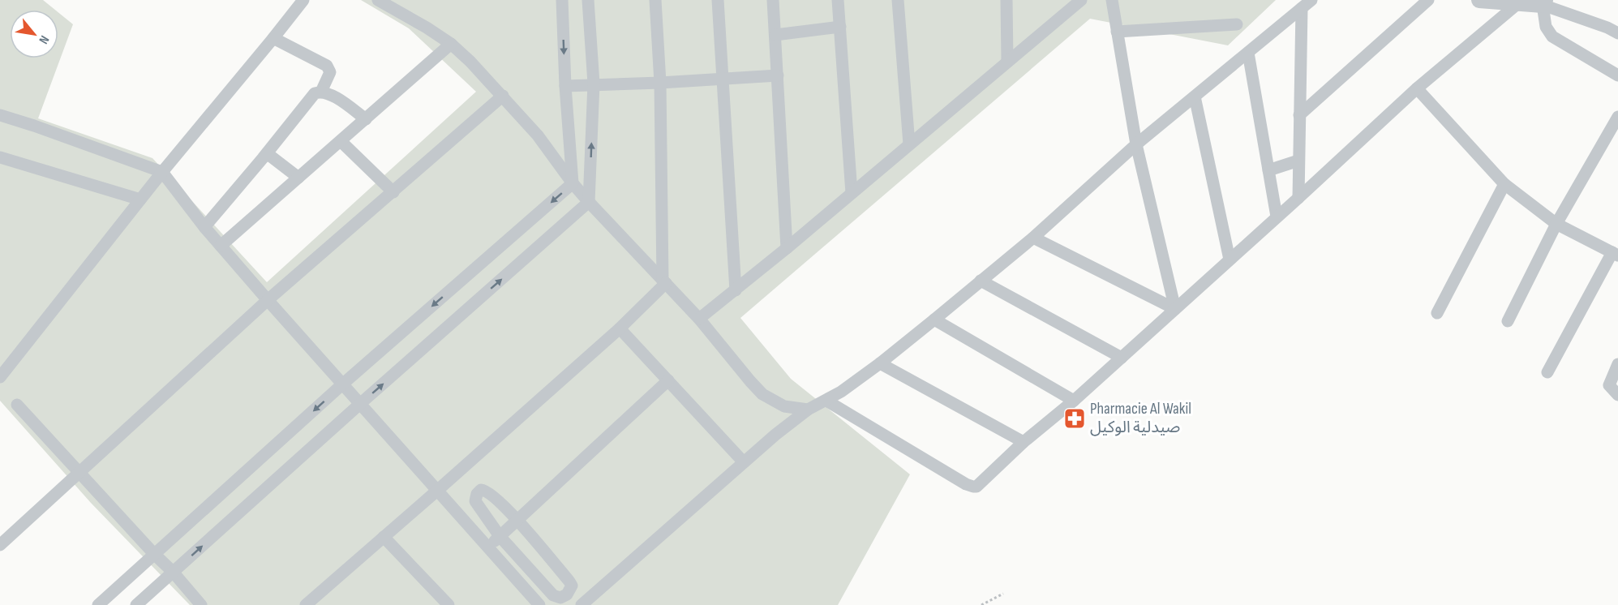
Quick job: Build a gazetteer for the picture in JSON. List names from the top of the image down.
{
  "places": {
    "pharmacy": ["Pharmacie Al Wakil صيدلية الوكيل"]
  },
  "north": "bottom right"
}
